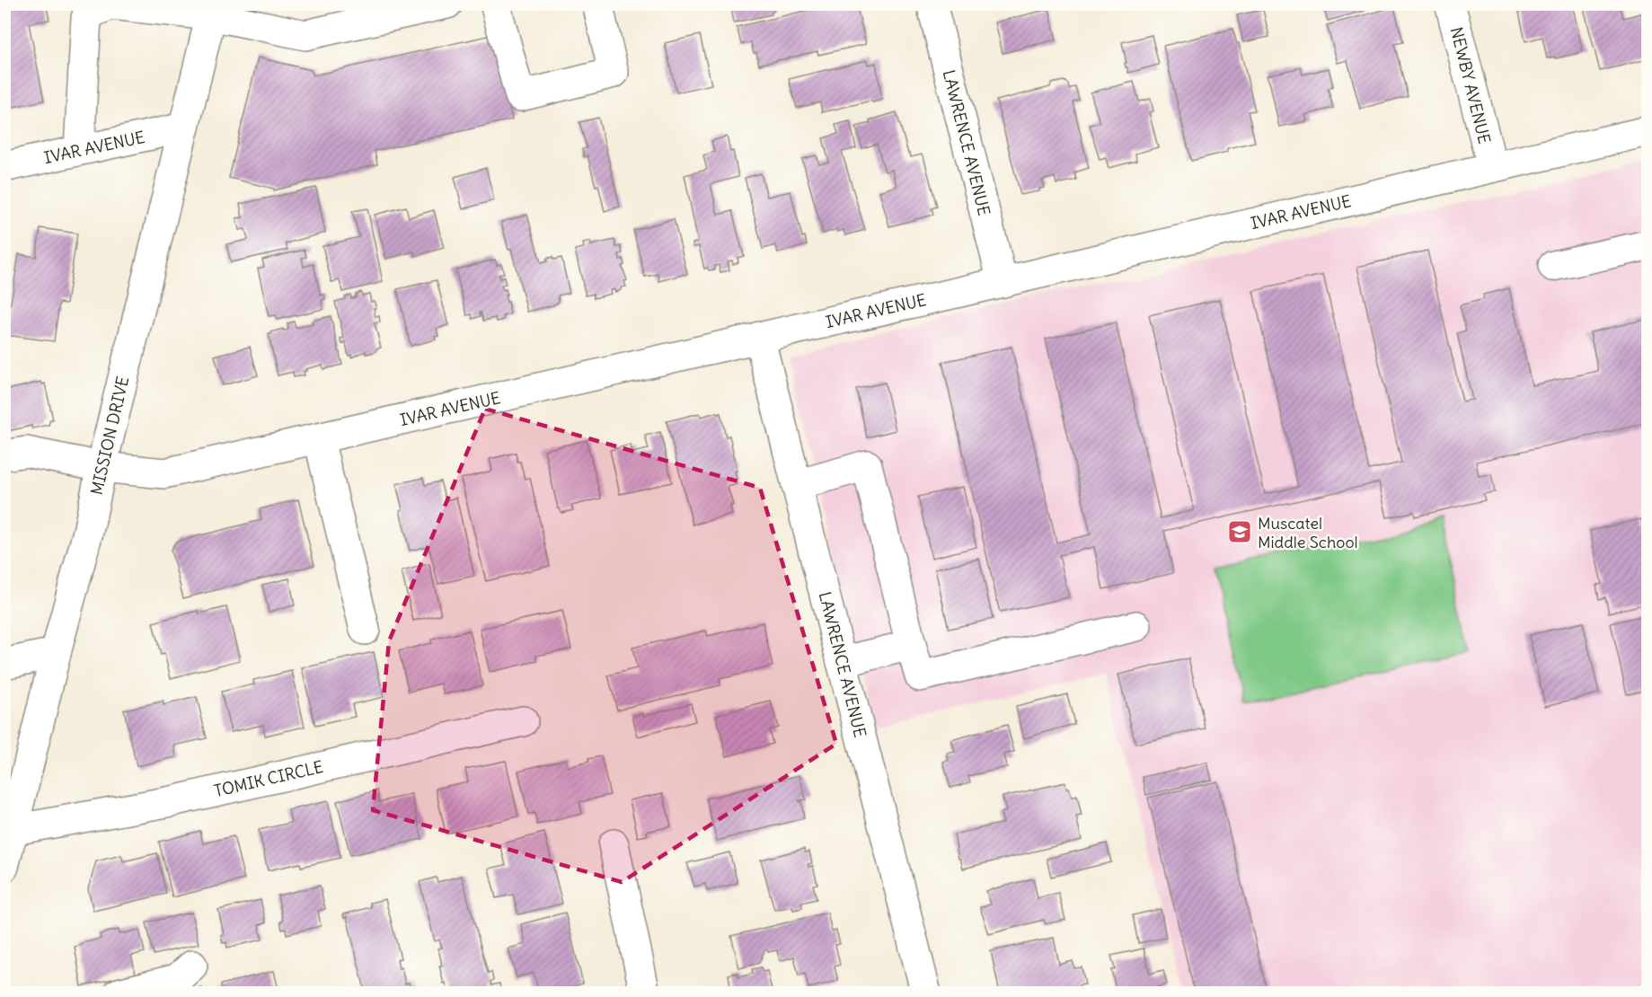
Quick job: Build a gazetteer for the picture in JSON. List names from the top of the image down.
{
  "streets": {
    "street": [
      "NEWBY AVENUE",
      "LAWRENCE AVENUE",
      "IVAR AVENUE",
      "MISSION DRIVE",
      "TOMIK CIRCLE"
    ]
  },
  "crossings": [
    ["NEWBY AVENUE", "IVAR AVENUE"],
    ["LAWRENCE AVENUE", "IVAR AVENUE"],
    ["IVAR AVENUE", "MISSION DRIVE"],
    ["MISSION DRIVE", "TOMIK CIRCLE"]
  ],
  "places": {
    "school or university": ["Muscatel Middle School"]
  }
}
